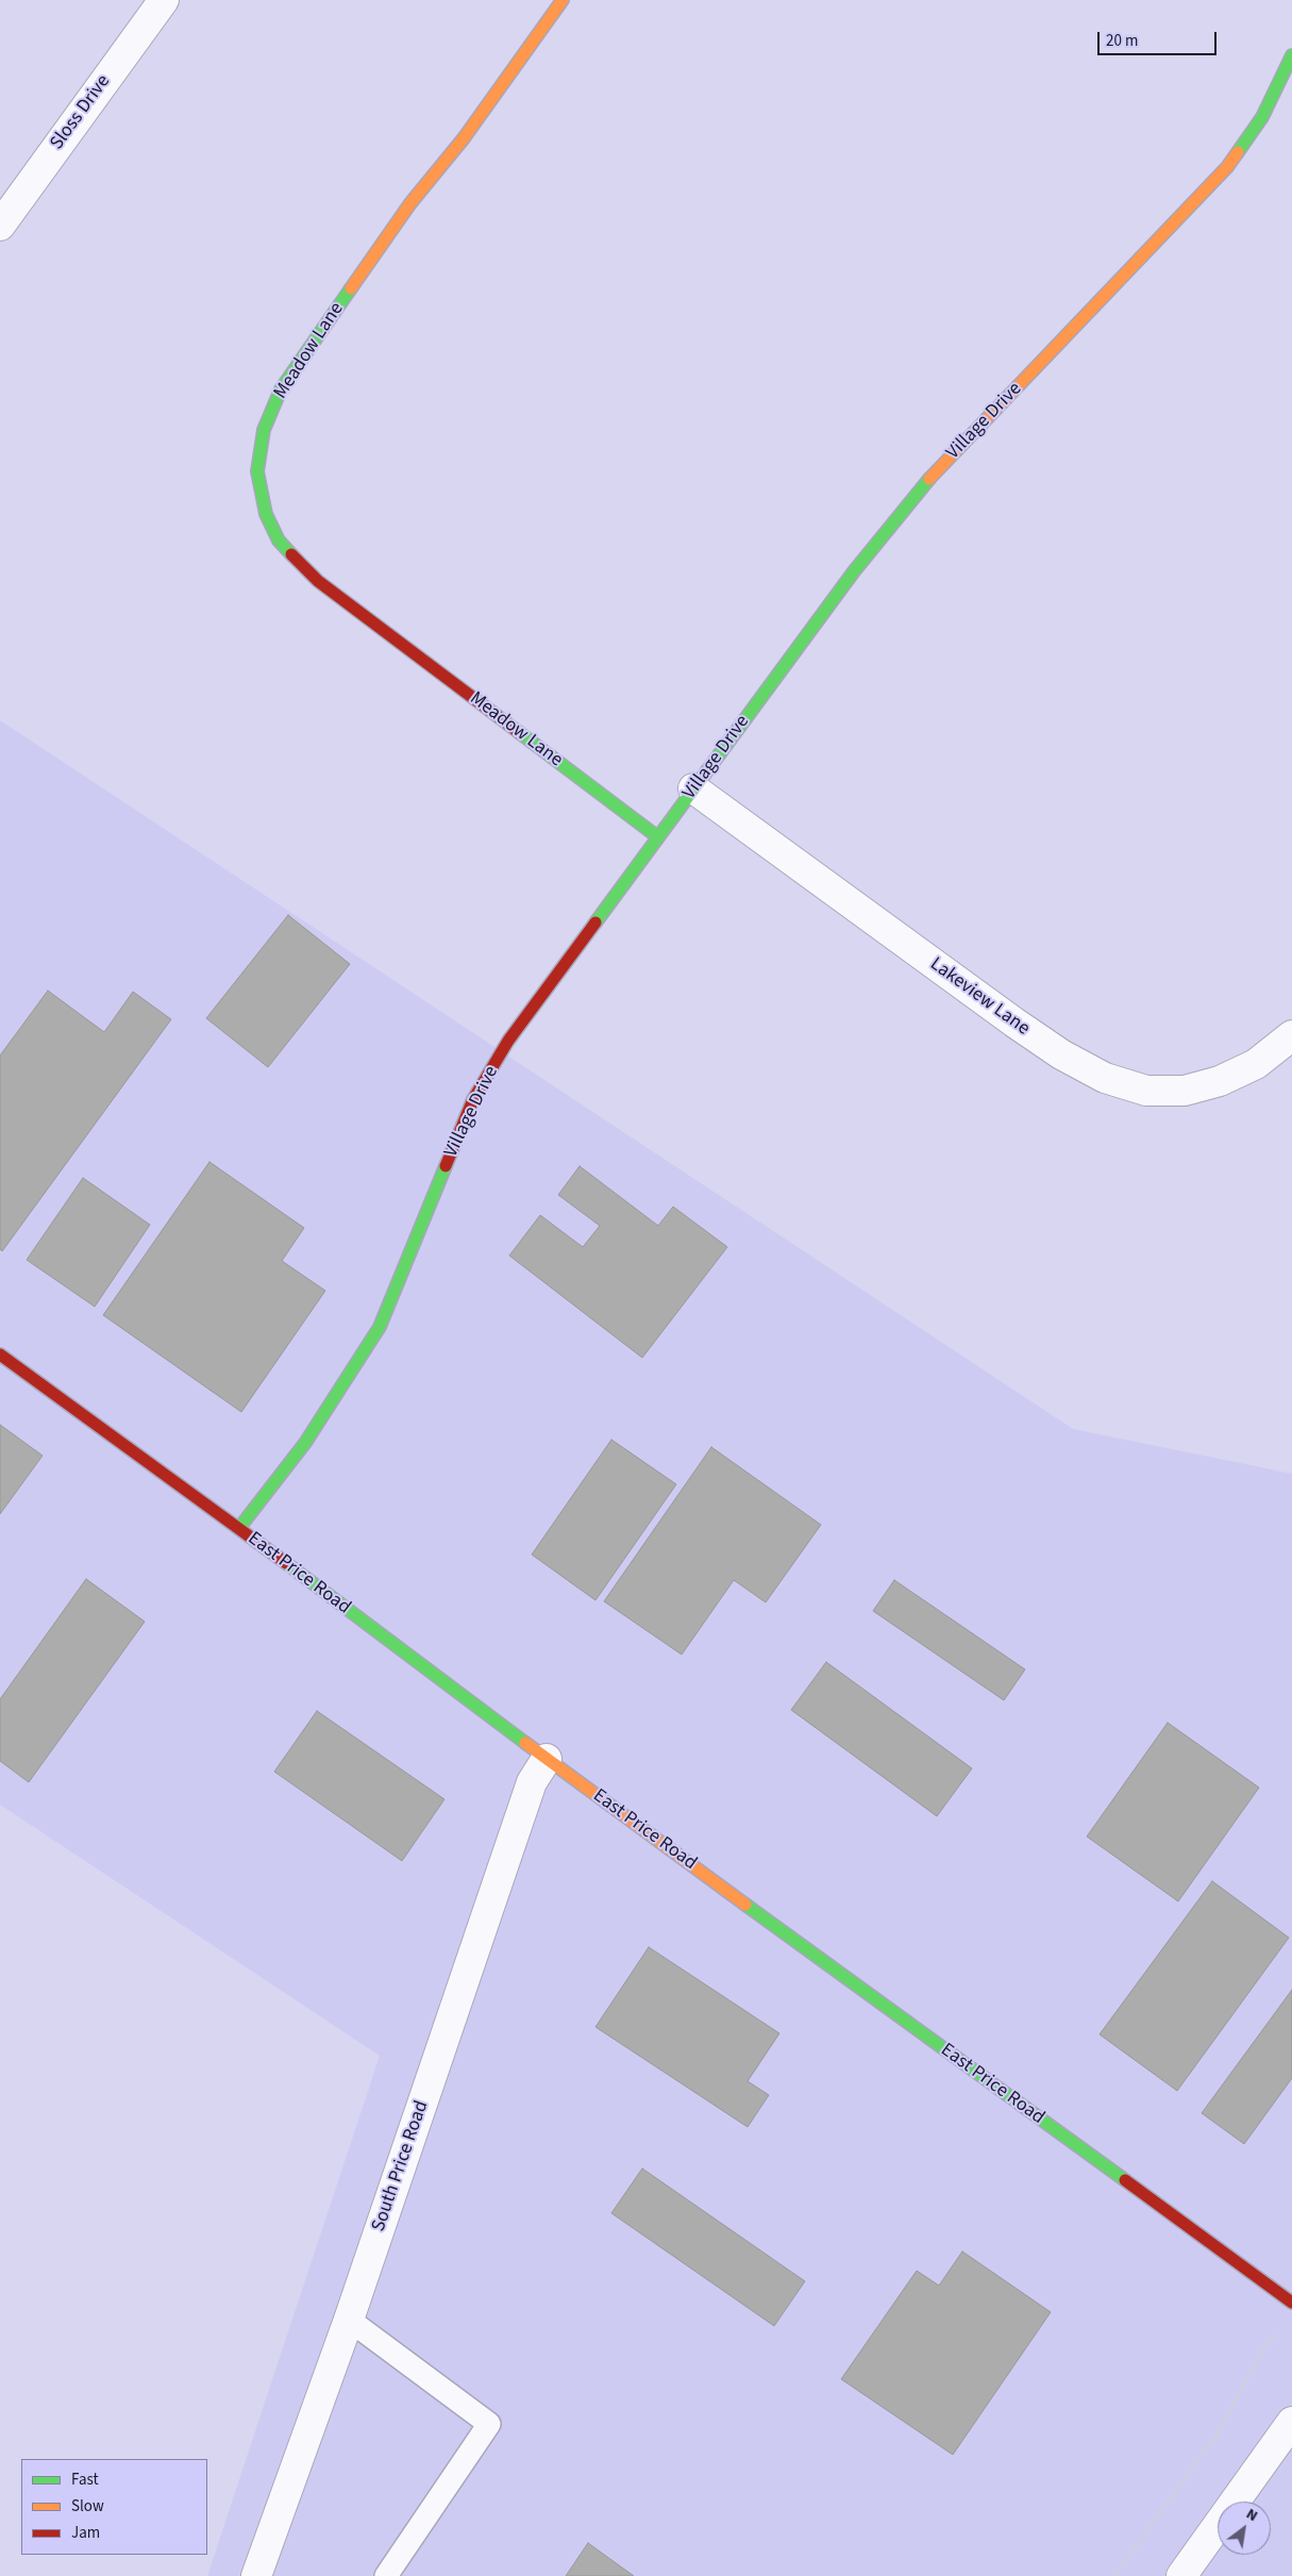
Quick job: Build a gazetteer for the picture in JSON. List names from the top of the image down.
{
  "streets": {
    "street": [
      "Sloss Drive",
      "Meadow Lane",
      "Village Drive",
      "Lakeview Lane",
      "East Price Road",
      "South Price Road"
    ]
  },
  "crossings": [
    ["Meadow Lane", "Village Drive"],
    ["Village Drive", "Lakeview Lane"],
    ["Village Drive", "East Price Road"],
    ["East Price Road", "South Price Road"]
  ],
  "legend": ["Fast", "Slow", "Jam"],
  "scale_bar": "20 m",
  "north": "top right"
}
